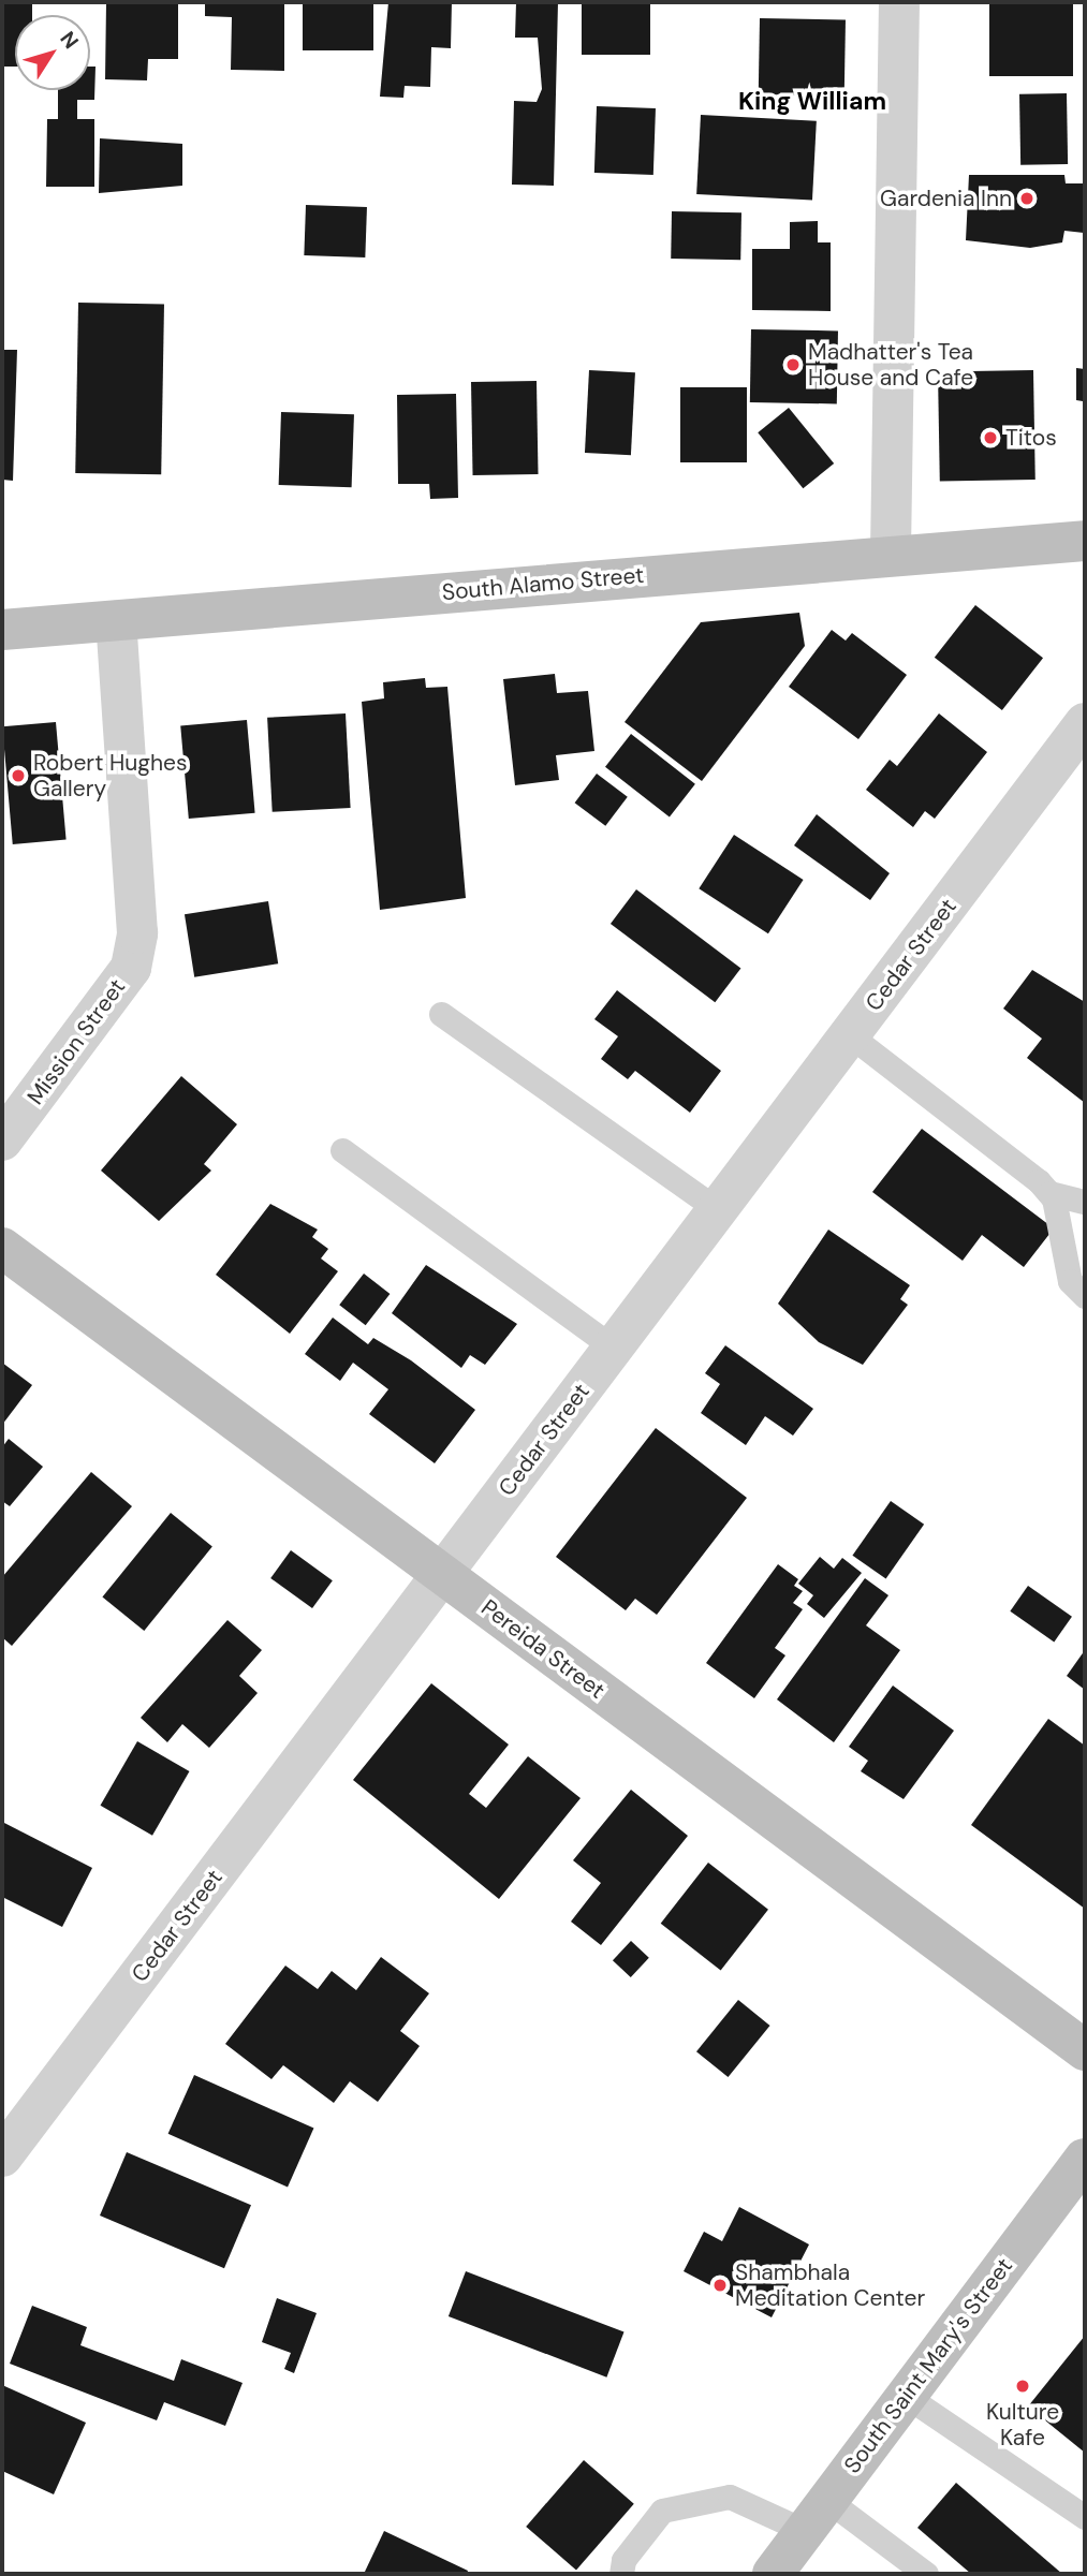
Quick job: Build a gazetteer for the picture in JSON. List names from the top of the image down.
{
  "streets": {
    "main road": ["South Alamo Street", "Pereida Street", "South Saint Mary's Street"],
    "street": ["Cedar Street", "Mission Street"]
  },
  "crossings": [
    ["South Alamo Street", "Mission Street"],
    ["Cedar Street", "Pereida Street"]
  ],
  "districts": ["King William"],
  "places": [
    "Gardenia Inn",
    "Madhatter's Tea House and Cafe",
    "Titos",
    "Robert Hughes Gallery",
    "Shambhala Meditation Center",
    "Kulture Kafe"
  ],
  "north": "top right"
}
